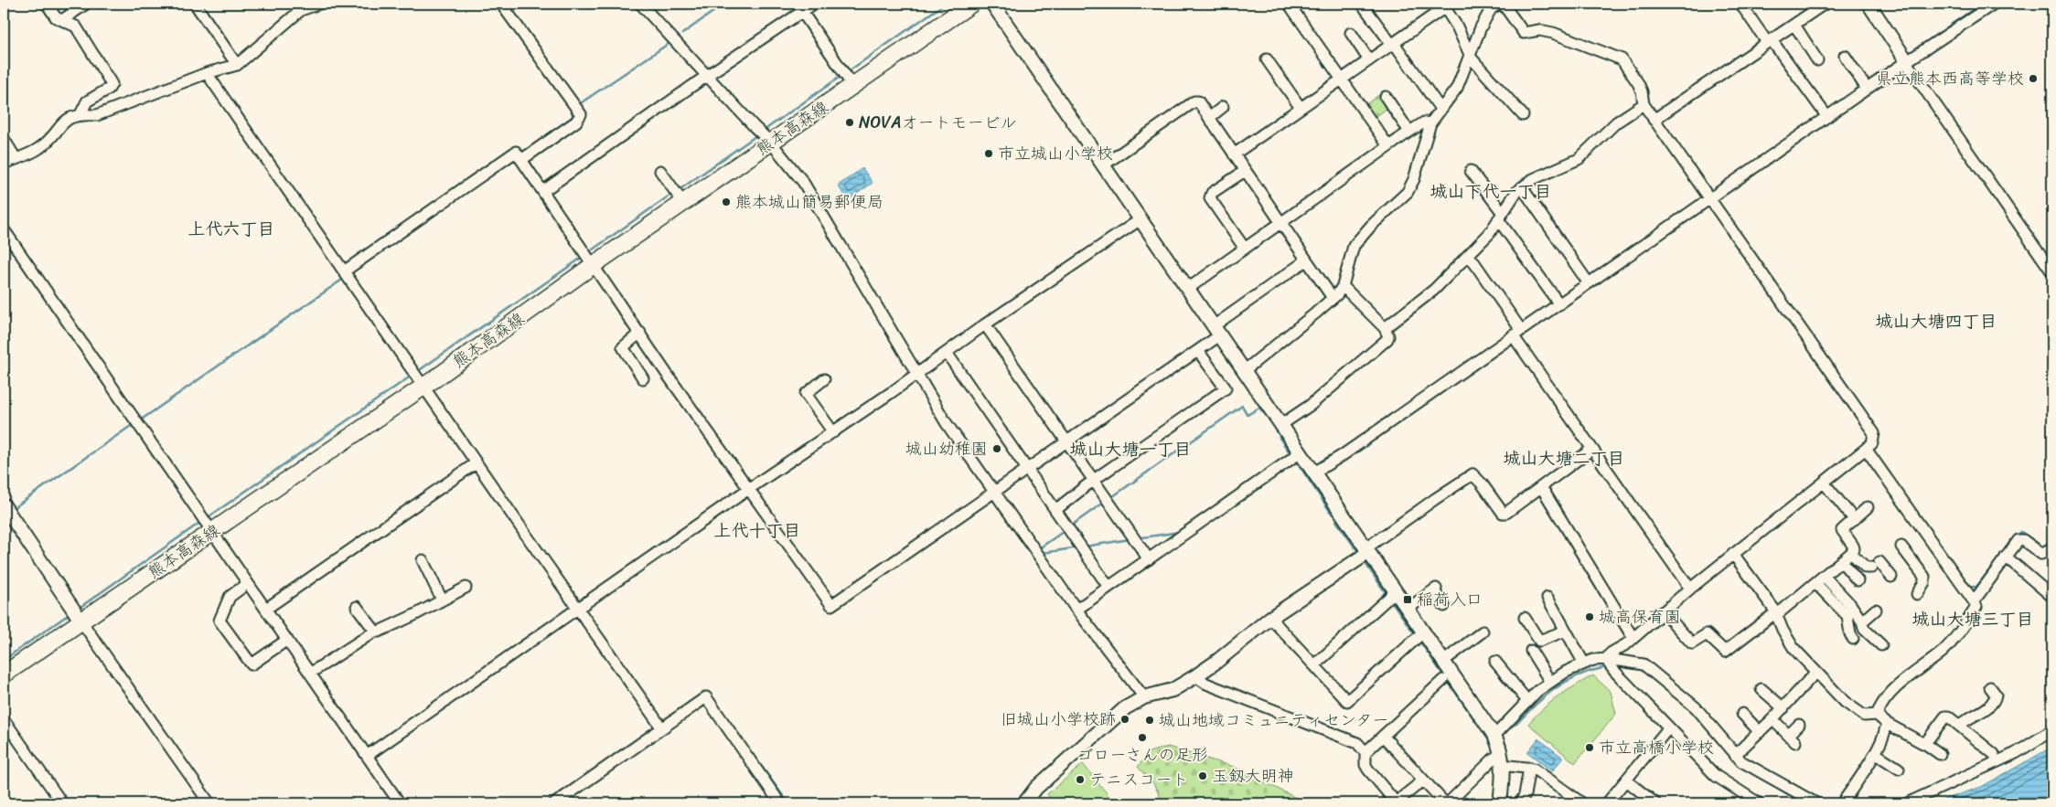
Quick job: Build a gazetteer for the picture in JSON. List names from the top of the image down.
{
  "streets": {
    "main road": ["熊本高森線"]
  },
  "districts": [
    "城山下代一丁目",
    "上代六丁目",
    "城山大塘四丁目",
    "城山大塘一丁目",
    "城山大塘二丁目",
    "上代十丁目",
    "城山大塘三丁目"
  ],
  "places": {
    "other": [
      "県立熊本西高等学校",
      "NOVAオートモービル",
      "市立城山小学校",
      "熊本城山簡易郵便局",
      "城山幼稚園",
      "城高保育園",
      "旧城山小学校跡",
      "城山地域コミュニティセンター",
      "ゴローさんの足形",
      "市立高橋小学校",
      "玉釼大明神",
      "テニスコート"
    ],
    "transit": ["稲荷入口"]
  }
}
